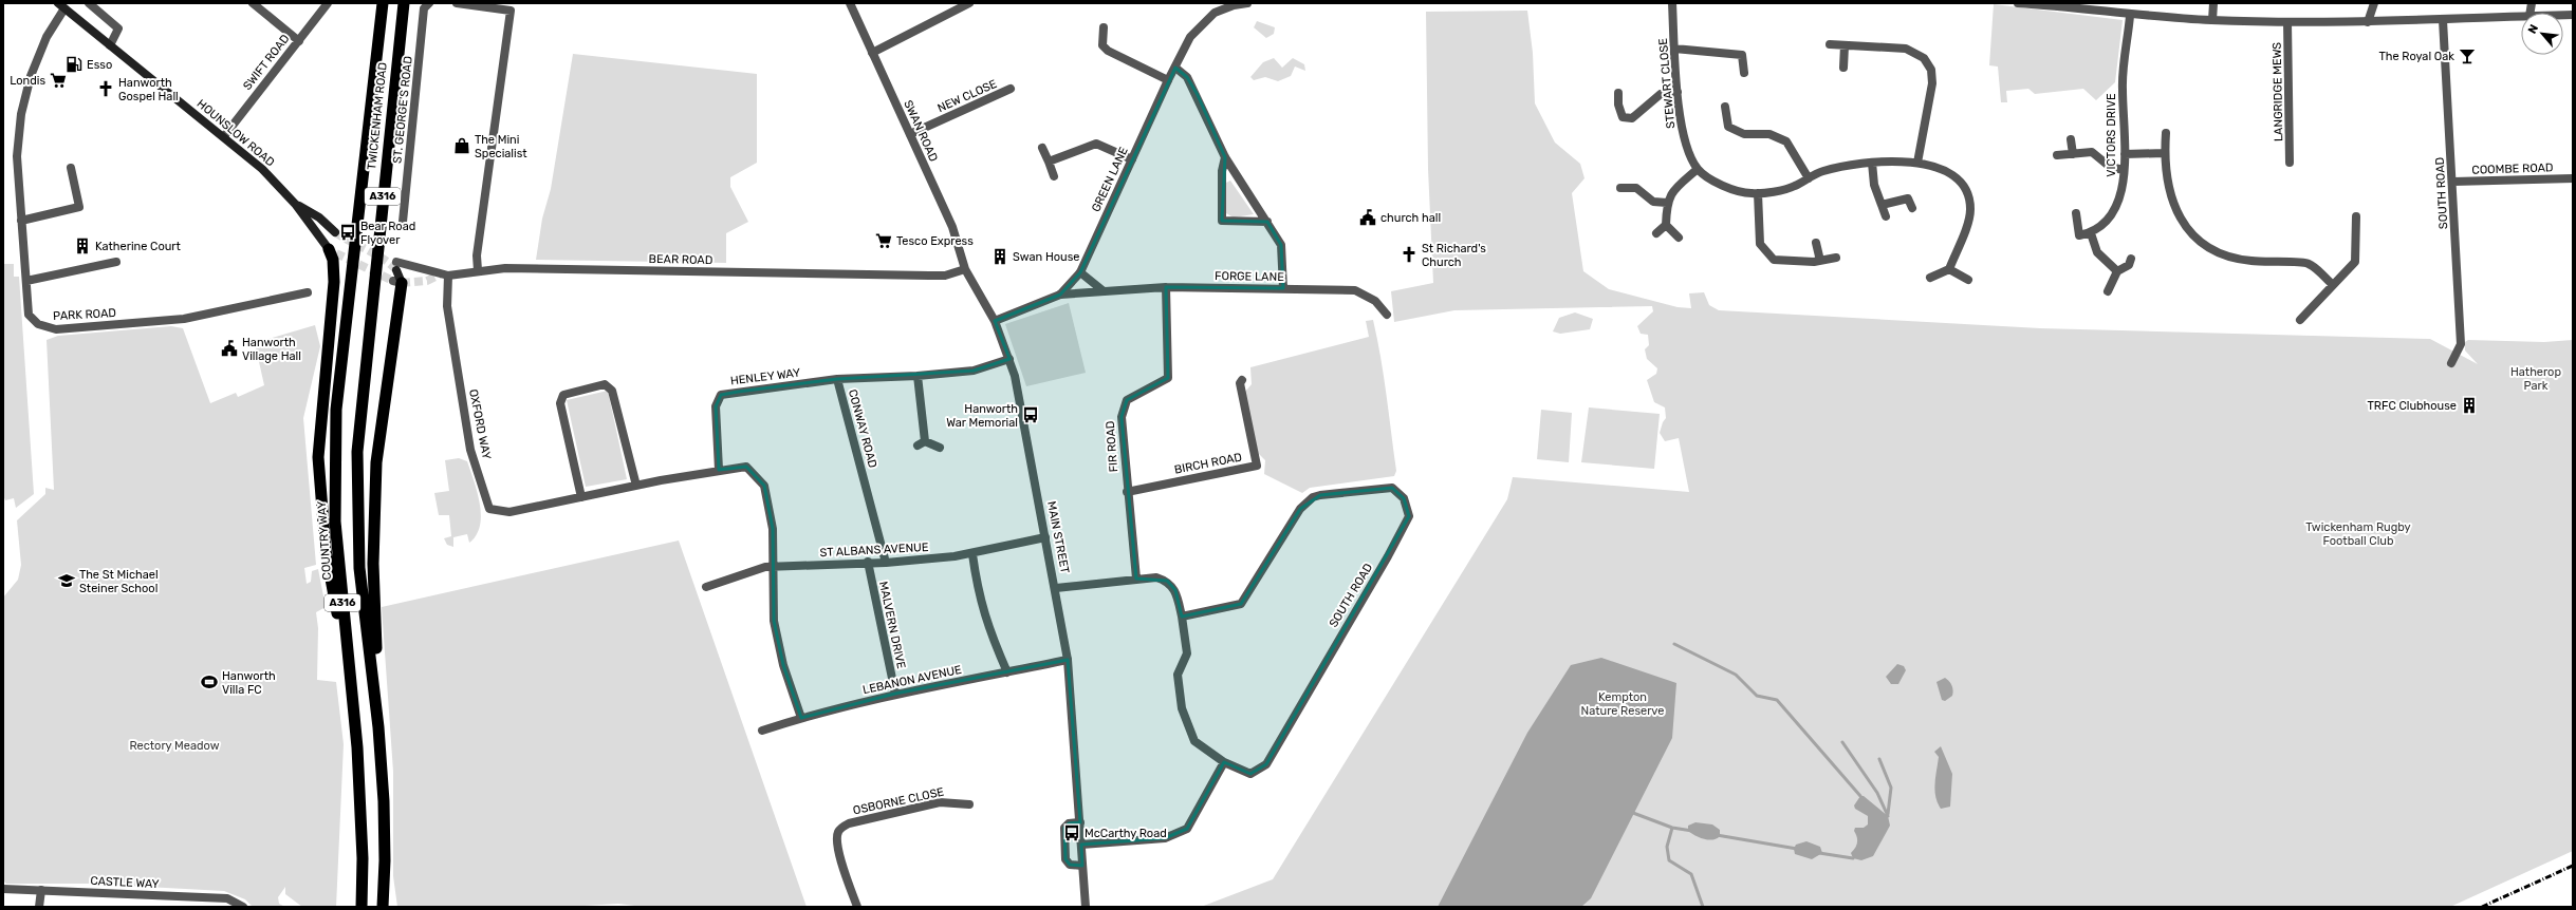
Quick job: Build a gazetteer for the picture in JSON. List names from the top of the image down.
{
  "streets": {
    "highway": ["TWICKENHAM ROAD", "A316", "COUNTRY WAY"],
    "main road": ["HOUNSLOW ROAD"],
    "street": [
      "SWIFT ROAD",
      "STEWART CLOSE",
      "LANGRIDGE MEWS",
      "NEW CLOSE",
      "ST. GEORGE'S ROAD",
      "SWAN ROAD",
      "VICTORS DRIVE",
      "COOMBE ROAD",
      "GREEN LANE",
      "SOUTH ROAD",
      "BEAR ROAD",
      "FORGE LANE",
      "PARK ROAD",
      "HENLEY WAY",
      "OXFORD WAY",
      "CONWAY ROAD",
      "FIR ROAD",
      "BIRCH ROAD",
      "MAIN STREET",
      "ST ALBANS AVENUE",
      "MALVERN DRIVE",
      "LEBANON AVENUE",
      "OSBORNE CLOSE",
      "CASTLE WAY"
    ]
  },
  "crossings": [
    ["SWIFT ROAD", "HOUNSLOW ROAD"],
    ["NEW CLOSE", "SWAN ROAD"],
    ["TWICKENHAM ROAD", "A316"],
    ["TWICKENHAM ROAD", "COUNTRY WAY"],
    ["SWAN ROAD", "BEAR ROAD"],
    ["SWAN ROAD", "MAIN STREET"],
    ["HOUNSLOW ROAD", "PARK ROAD"],
    ["COOMBE ROAD", "SOUTH ROAD"],
    ["GREEN LANE", "FORGE LANE"],
    ["GREEN LANE", "MAIN STREET"],
    ["SOUTH ROAD", "FIR ROAD"],
    ["SOUTH ROAD", "MAIN STREET"],
    ["BEAR ROAD", "OXFORD WAY"],
    ["BEAR ROAD", "MAIN STREET"],
    ["FORGE LANE", "FIR ROAD"],
    ["HENLEY WAY", "OXFORD WAY"],
    ["HENLEY WAY", "CONWAY ROAD"],
    ["OXFORD WAY", "ST ALBANS AVENUE"],
    ["CONWAY ROAD", "MAIN STREET"],
    ["CONWAY ROAD", "ST ALBANS AVENUE"],
    ["FIR ROAD", "BIRCH ROAD"],
    ["MAIN STREET", "ST ALBANS AVENUE"],
    ["MAIN STREET", "LEBANON AVENUE"],
    ["ST ALBANS AVENUE", "MALVERN DRIVE"],
    ["MALVERN DRIVE", "LEBANON AVENUE"]
  ],
  "parks": [
    "Hatherop Park",
    "Twickenham Rugby Football Club",
    "Kempton Nature Reserve",
    "Rectory Meadow"
  ],
  "places": {
    "bar": ["The Royal Oak"],
    "fuel station": ["Esso"],
    "supermarket": ["Londis", "Tesco Express"],
    "church": ["Hanworth Gospel Hall", "St Richard's Church"],
    "shop": ["The Mini Specialist"],
    "public building": ["church hall", "Hanworth Village Hall"],
    "bus stop": ["Bear Road Flyover", "Hanworth War Memorial", "McCarthy Road"],
    "building": ["Katherine Court", "Swan House", "TRFC Clubhouse"],
    "school or university": ["The St Michael Steiner School"],
    "sports": ["Hanworth Villa FC"]
  },
  "north": "top left"
}
